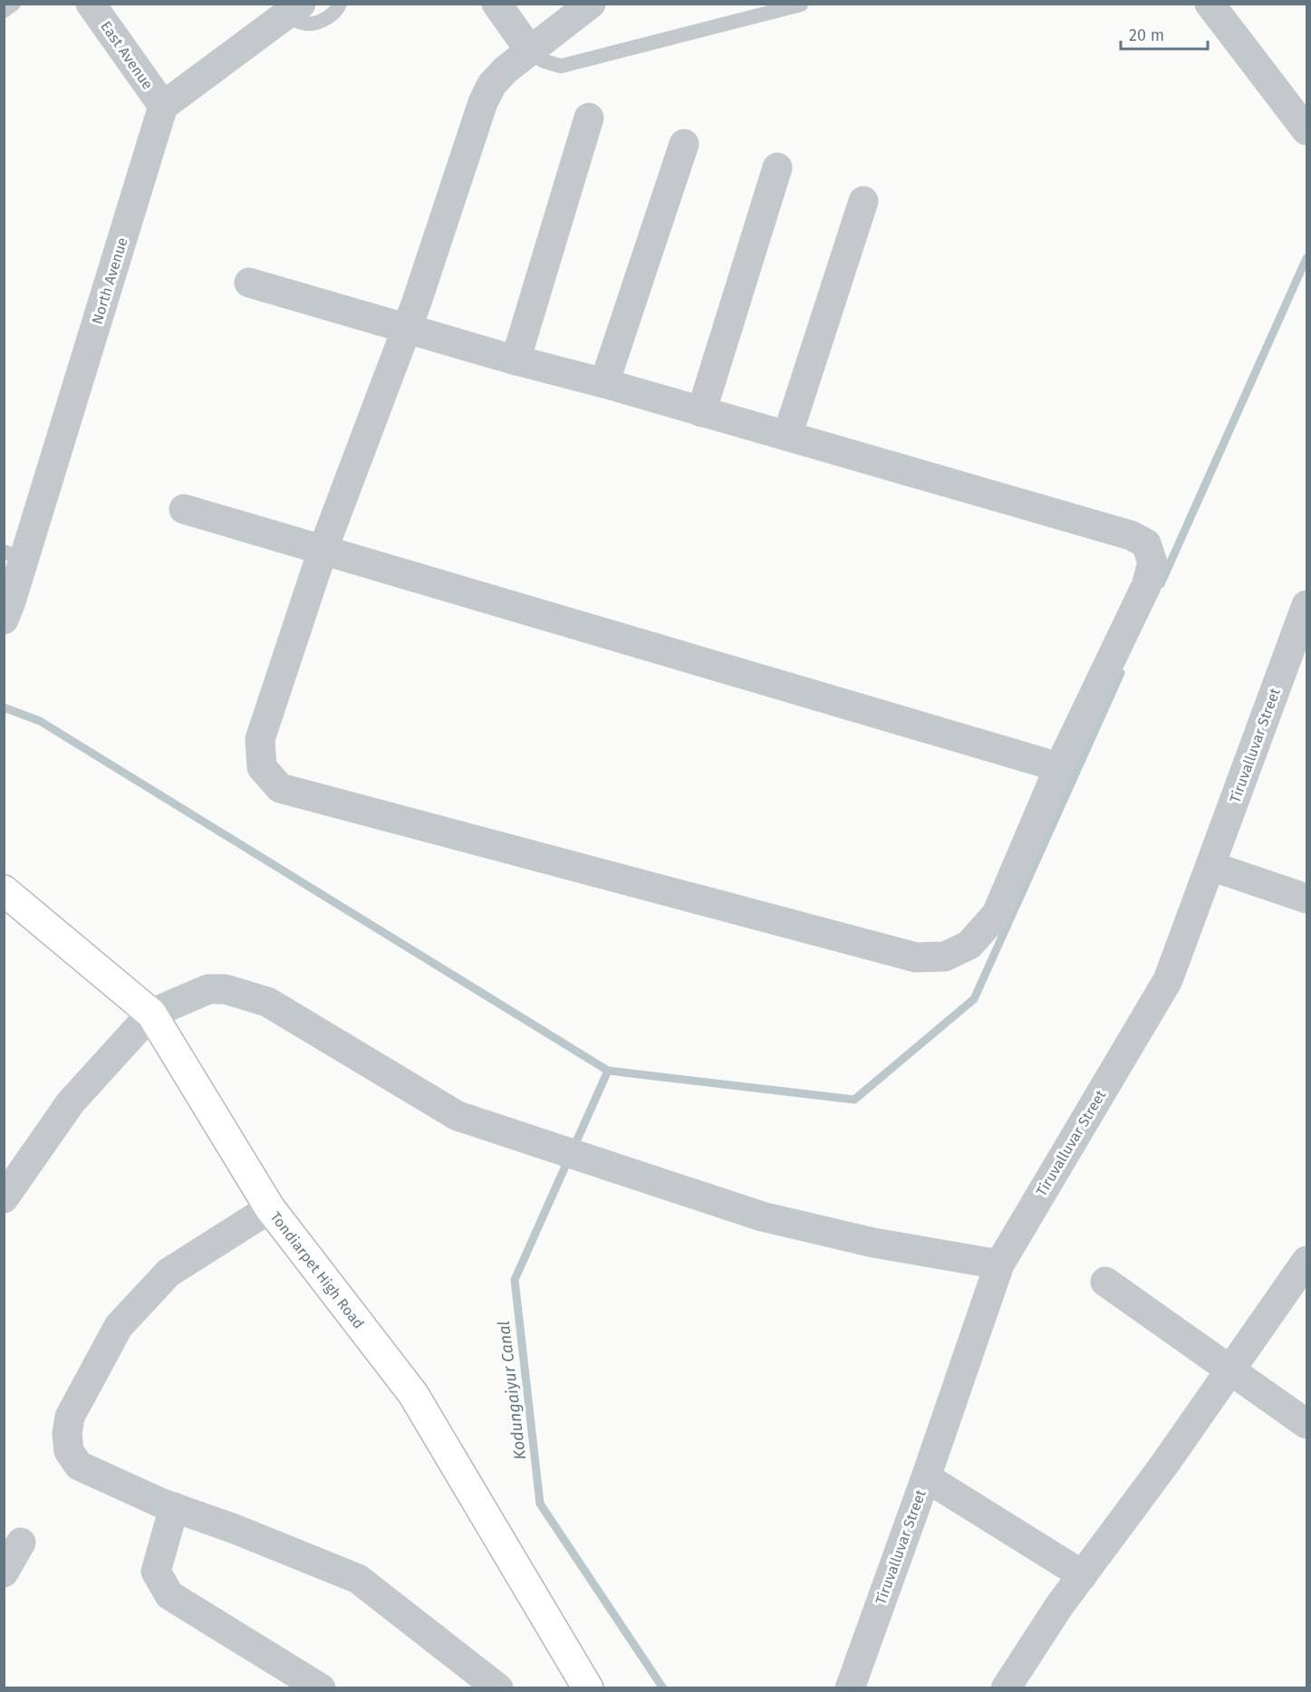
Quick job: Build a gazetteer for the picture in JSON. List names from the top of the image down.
{
  "streets": {
    "main road": ["Tondiarpet High Road"],
    "street": ["East Avenue", "North Avenue", "Tiruvalluvar Street"]
  },
  "crossings": [
    ["East Avenue", "North Avenue"]
  ],
  "water": ["Kodungaiyur Canal"],
  "scale_bar": "20 m"
}
